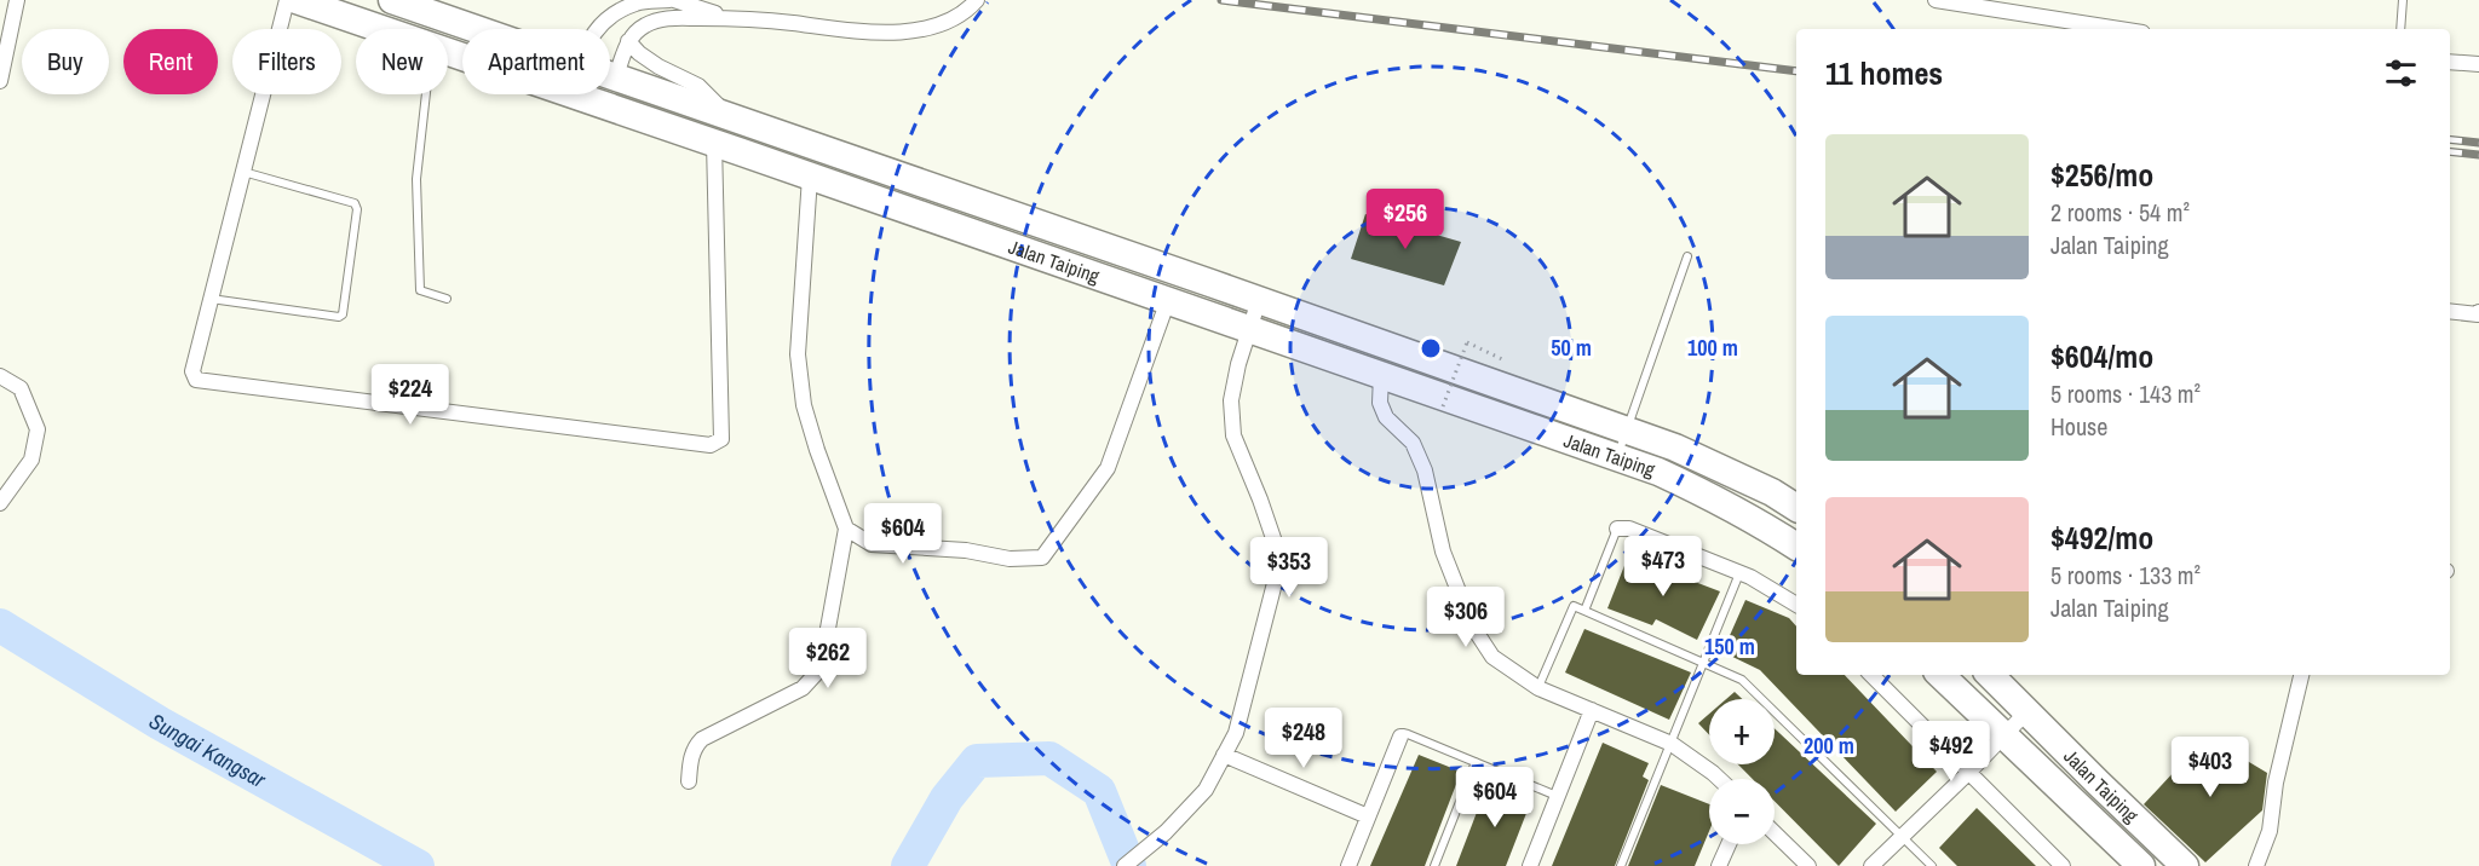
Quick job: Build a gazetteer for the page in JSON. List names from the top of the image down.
{
  "streets": {
    "highway": ["Jalan Taiping"]
  },
  "water": ["Sungai Kangsar"],
  "page": {
    "chip": [
      "Buy",
      "Rent",
      "Filters",
      "New",
      "Apartment"
    ],
    "heading": "11 homes",
    "list": [
      {
        "name": "$256/mo",
        "note": "2 rooms · 54 m² · Jalan Taiping"
      },
      {
        "name": "$604/mo",
        "note": "5 rooms · 143 m² · House"
      },
      {
        "name": "$492/mo",
        "note": "5 rooms · 133 m² · Jalan Taiping"
      }
    ],
    "price": [
      "$256",
      "$224",
      "$604",
      "$473",
      "$353",
      "$306",
      "$262",
      "$248",
      "$492",
      "$403",
      "$604"
    ],
    "map_buttons": ["+", "−"]
  },
  "rings": [
    "50 m",
    "100 m",
    "150 m",
    "200 m"
  ]
}
